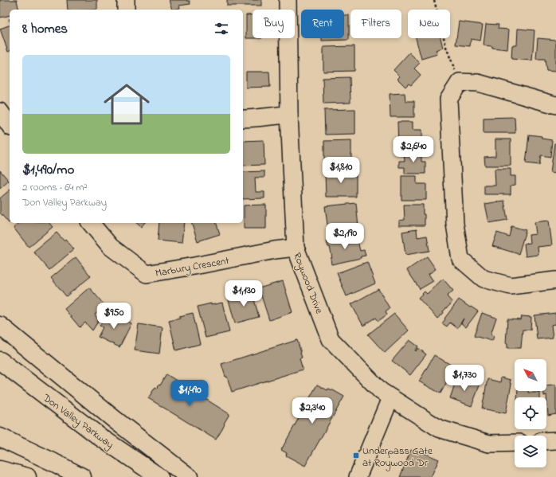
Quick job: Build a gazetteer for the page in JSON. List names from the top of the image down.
{
  "streets": {
    "highway": ["Don Valley Parkway"],
    "street": ["Marbury Crescent", "Roywood Drive"]
  },
  "crossings": [
    ["Marbury Crescent", "Roywood Drive"]
  ],
  "places": {
    "transit": ["Underpass Gate at Roywood Dr"]
  },
  "north": "top left",
  "page": {
    "chip": [
      "Buy",
      "Rent",
      "Filters",
      "New"
    ],
    "heading": "8 homes",
    "list": [
      {
        "name": "$1,490/mo",
        "note": "2 rooms · 64 m² · Don Valley Parkway"
      }
    ],
    "price": [
      "$2,640",
      "$1,810",
      "$2,190",
      "$1,130",
      "$950",
      "$1,730",
      "$1,490",
      "$2,340"
    ]
  }
}
